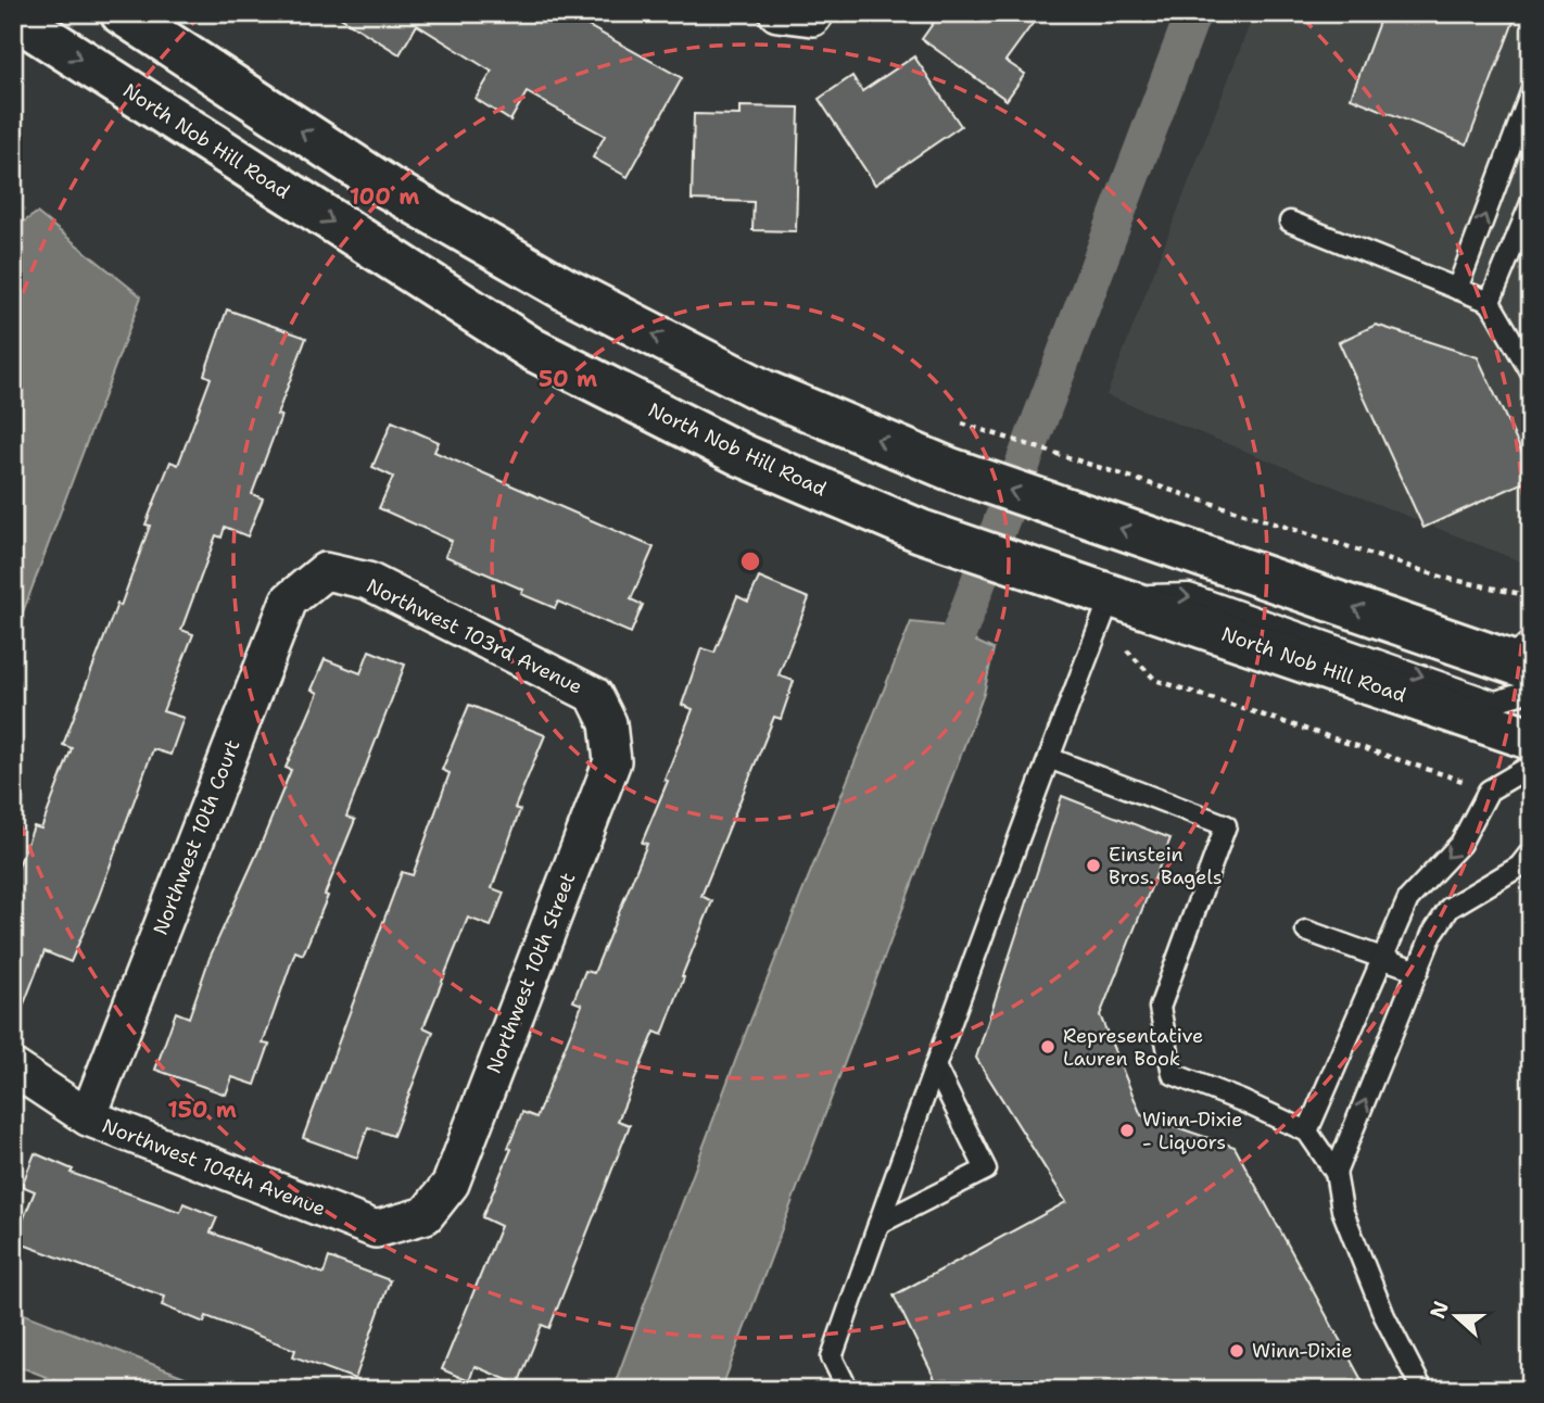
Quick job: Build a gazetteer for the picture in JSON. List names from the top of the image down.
{
  "streets": {
    "main road": ["North Nob Hill Road"],
    "street": [
      "Northwest 103rd Avenue",
      "Northwest 10th Court",
      "Northwest 10th Street",
      "Northwest 104th Avenue"
    ]
  },
  "crossings": [
    ["Northwest 103rd Avenue", "Northwest 10th Court"],
    ["Northwest 103rd Avenue", "Northwest 10th Street"],
    ["Northwest 10th Court", "Northwest 104th Avenue"],
    ["Northwest 10th Street", "Northwest 104th Avenue"]
  ],
  "places": [
    "Einstein Bros. Bagels",
    "Representative Lauren Book",
    "Winn-Dixie - Liquors",
    "Winn-Dixie"
  ],
  "north": "left",
  "rings": ["100 m", "50 m", "150 m"]
}
